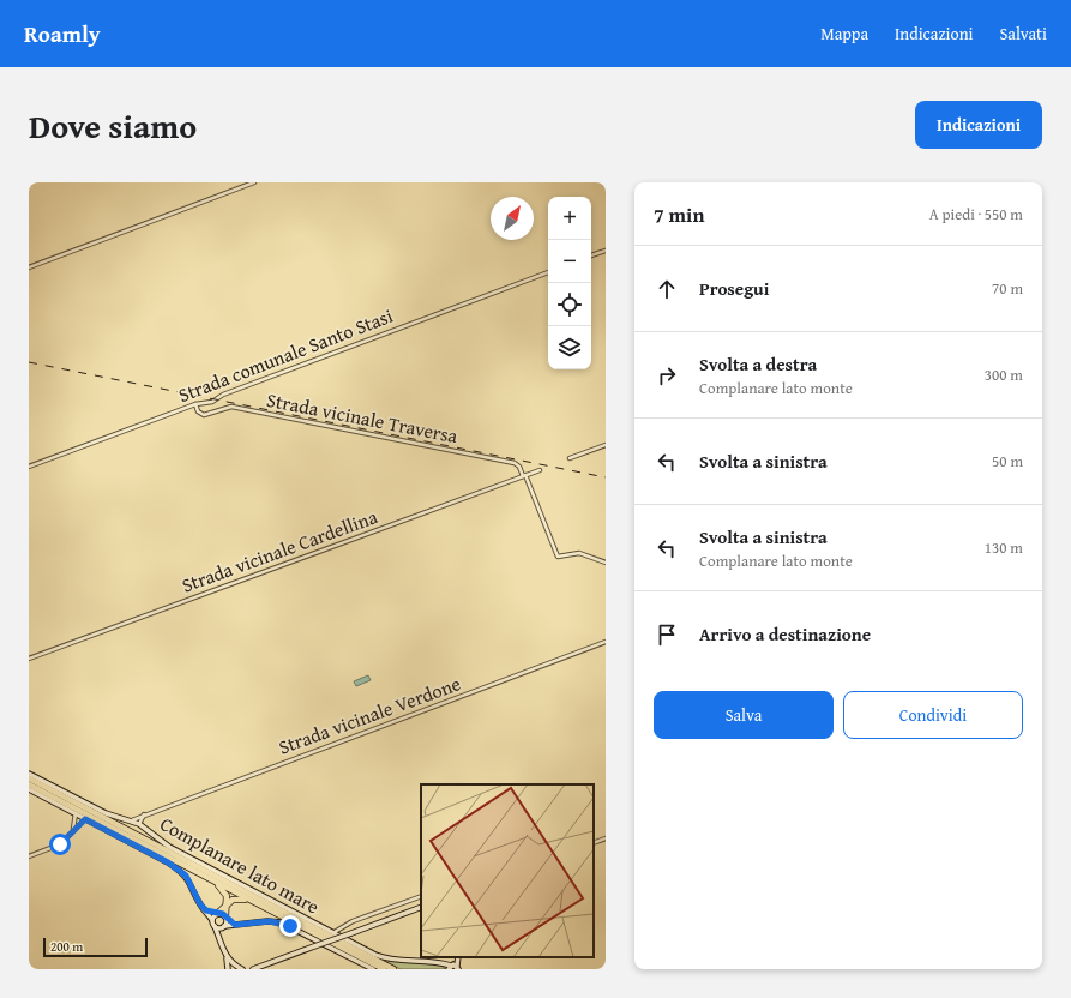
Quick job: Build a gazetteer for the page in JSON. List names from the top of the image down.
{
  "streets": {
    "street": [
      "Strada comunale Santo Stasi",
      "Strada vicinale Traversa",
      "Strada vicinale Cardellina",
      "Strada vicinale Verdone",
      "Complanare lato mare"
    ]
  },
  "crossings": [
    ["Strada comunale Santo Stasi", "Strada vicinale Traversa"],
    ["Strada vicinale Traversa", "Strada vicinale Cardellina"],
    ["Strada vicinale Verdone", "Complanare lato mare"]
  ],
  "scale_bar": "200 m",
  "north": "top right",
  "page": {
    "header": "Roamly",
    "nav": ["Mappa", "Indicazioni", "Salvati"],
    "title": "Dove siamo",
    "buttons": [
      "Indicazioni",
      ["Salva", "Condividi"]
    ],
    "heading": ["7 min", "A piedi · 550 m"],
    "map_buttons": ["+", "−"],
    "list": [
      ["Prosegui", "70 m"],
      ["Svolta a destra", "Complanare lato monte", "300 m"],
      ["Svolta a sinistra", "50 m"],
      ["Svolta a sinistra", "Complanare lato monte", "130 m"],
      "Arrivo a destinazione"
    ],
    "scale": "200 m"
  }
}
